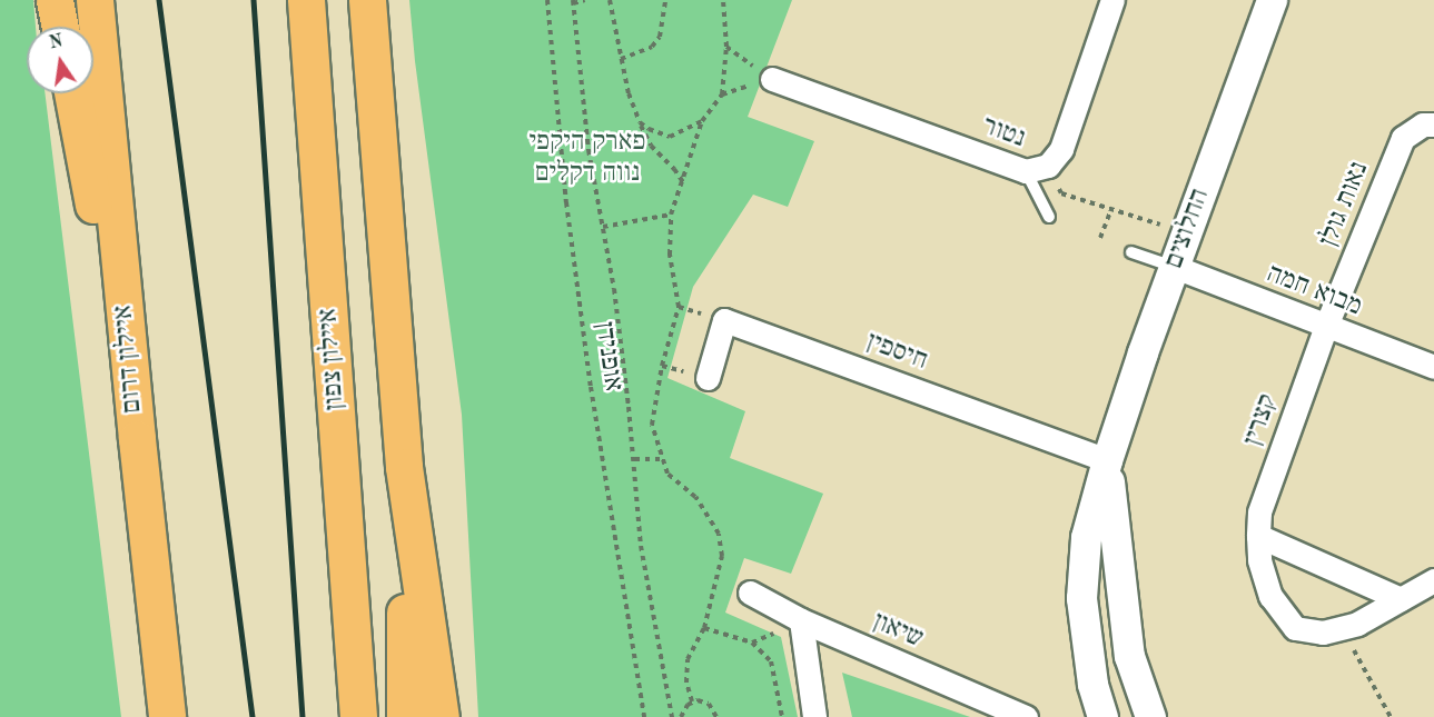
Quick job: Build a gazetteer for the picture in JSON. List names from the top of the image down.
{
  "streets": {
    "highway": ["איילון דרום", "איילון צפון"],
    "street": [
      "נטור",
      "נאות גולן",
      "החלוצים",
      "מבוא חמה",
      "חיספין",
      "קצרין",
      "שיאון"
    ],
    "path": ["אופנידן"]
  },
  "crossings": [
    ["נאות גולן", "מבוא חמה"],
    ["נאות גולן", "קצרין"],
    ["החלוצים", "מבוא חמה"],
    ["החלוצים", "חיספין"],
    ["מבוא חמה", "קצרין"]
  ],
  "parks": ["פארק היקפי נווה דקלים"],
  "north": "top"
}
